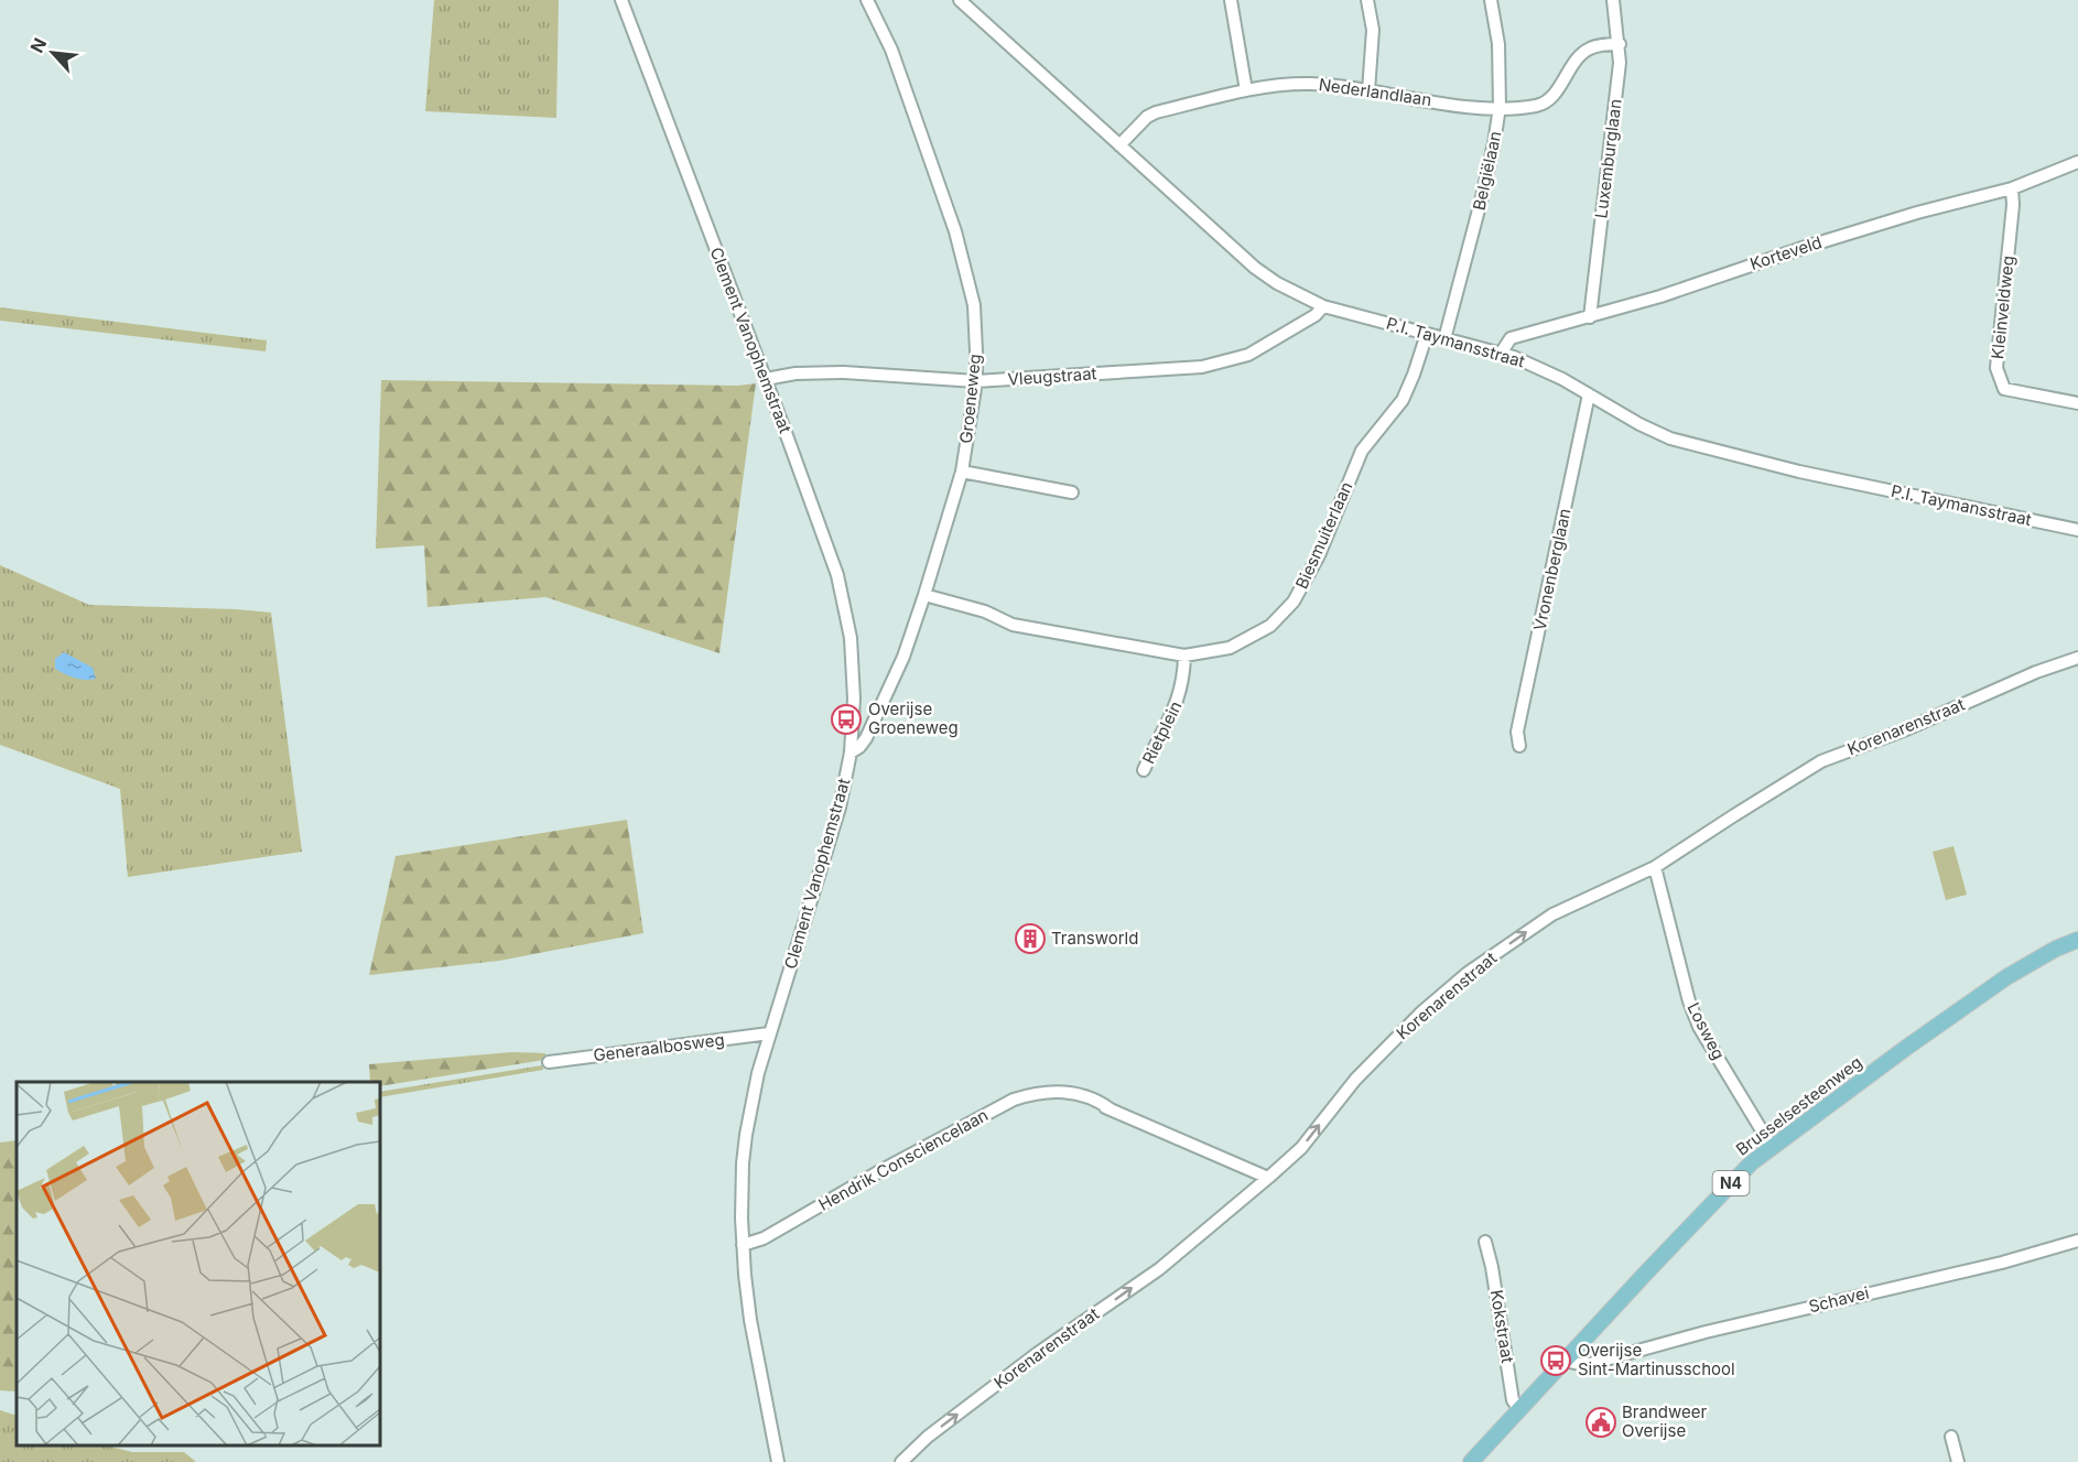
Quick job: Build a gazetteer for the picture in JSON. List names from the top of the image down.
{
  "streets": {
    "main road": ["Brusselsesteenweg", "N4"],
    "street": [
      "Nederlandlaan",
      "Luxemburglaan",
      "Belgiëlaan",
      "Korteveld",
      "Kleinveldweg",
      "Clement Vanophemstraat",
      "P.I. Taymansstraat",
      "Vleugstraat",
      "Groeneweg",
      "Biesmuiterlaan",
      "Vronenberglaan",
      "Korenarenstraat",
      "Rietplein",
      "Losweg",
      "Generaalbosweg",
      "Hendrik Consciencelaan",
      "Schavei",
      "Kokstraat"
    ]
  },
  "crossings": [
    ["Nederlandlaan", "Luxemburglaan"],
    ["Nederlandlaan", "Belgiëlaan"],
    ["Nederlandlaan", "P.I. Taymansstraat"],
    ["Luxemburglaan", "Korteveld"],
    ["Belgiëlaan", "P.I. Taymansstraat"],
    ["Korteveld", "Kleinveldweg"],
    ["Korteveld", "P.I. Taymansstraat"],
    ["Clement Vanophemstraat", "Vleugstraat"],
    ["Clement Vanophemstraat", "Groeneweg"],
    ["Clement Vanophemstraat", "Generaalbosweg"],
    ["Clement Vanophemstraat", "Hendrik Consciencelaan"],
    ["P.I. Taymansstraat", "Vleugstraat"],
    ["P.I. Taymansstraat", "Biesmuiterlaan"],
    ["P.I. Taymansstraat", "Vronenberglaan"],
    ["Vleugstraat", "Groeneweg"],
    ["Groeneweg", "Biesmuiterlaan"],
    ["Biesmuiterlaan", "Rietplein"],
    ["Korenarenstraat", "Losweg"],
    ["Korenarenstraat", "Hendrik Consciencelaan"],
    ["Losweg", "Brusselsesteenweg"],
    ["Brusselsesteenweg", "Schavei"],
    ["Brusselsesteenweg", "Kokstraat"]
  ],
  "one_way": ["Korenarenstraat"],
  "places": {
    "bus stop": ["Overijse Groeneweg", "Overijse Sint-Martinusschool"],
    "building": ["Transworld"],
    "public building": ["Brandweer Overijse"]
  },
  "north": "top left"
}
